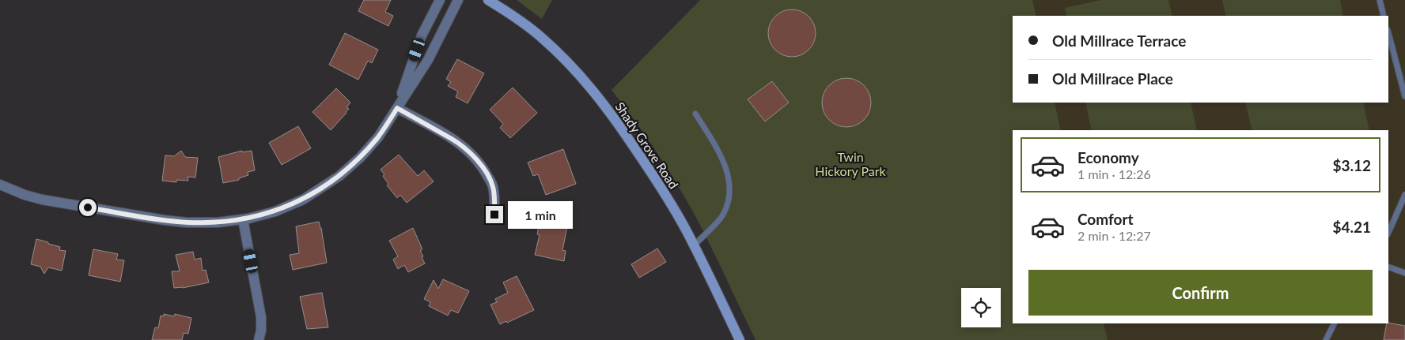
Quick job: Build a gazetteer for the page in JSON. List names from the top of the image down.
{
  "streets": {
    "main road": ["Shady Grove Road"]
  },
  "parks": ["Twin Hickory Park"],
  "page": {
    "banner": ["Old Millrace Terrace", "Old Millrace Place"],
    "list": [
      {
        "name": "Economy",
        "note": "1 min · 12:26",
        "value": "$3.12"
      },
      {
        "name": "Comfort",
        "note": "2 min · 12:27",
        "value": "$4.21"
      }
    ],
    "bubble": "1 min",
    "buttons": "Confirm"
  }
}
